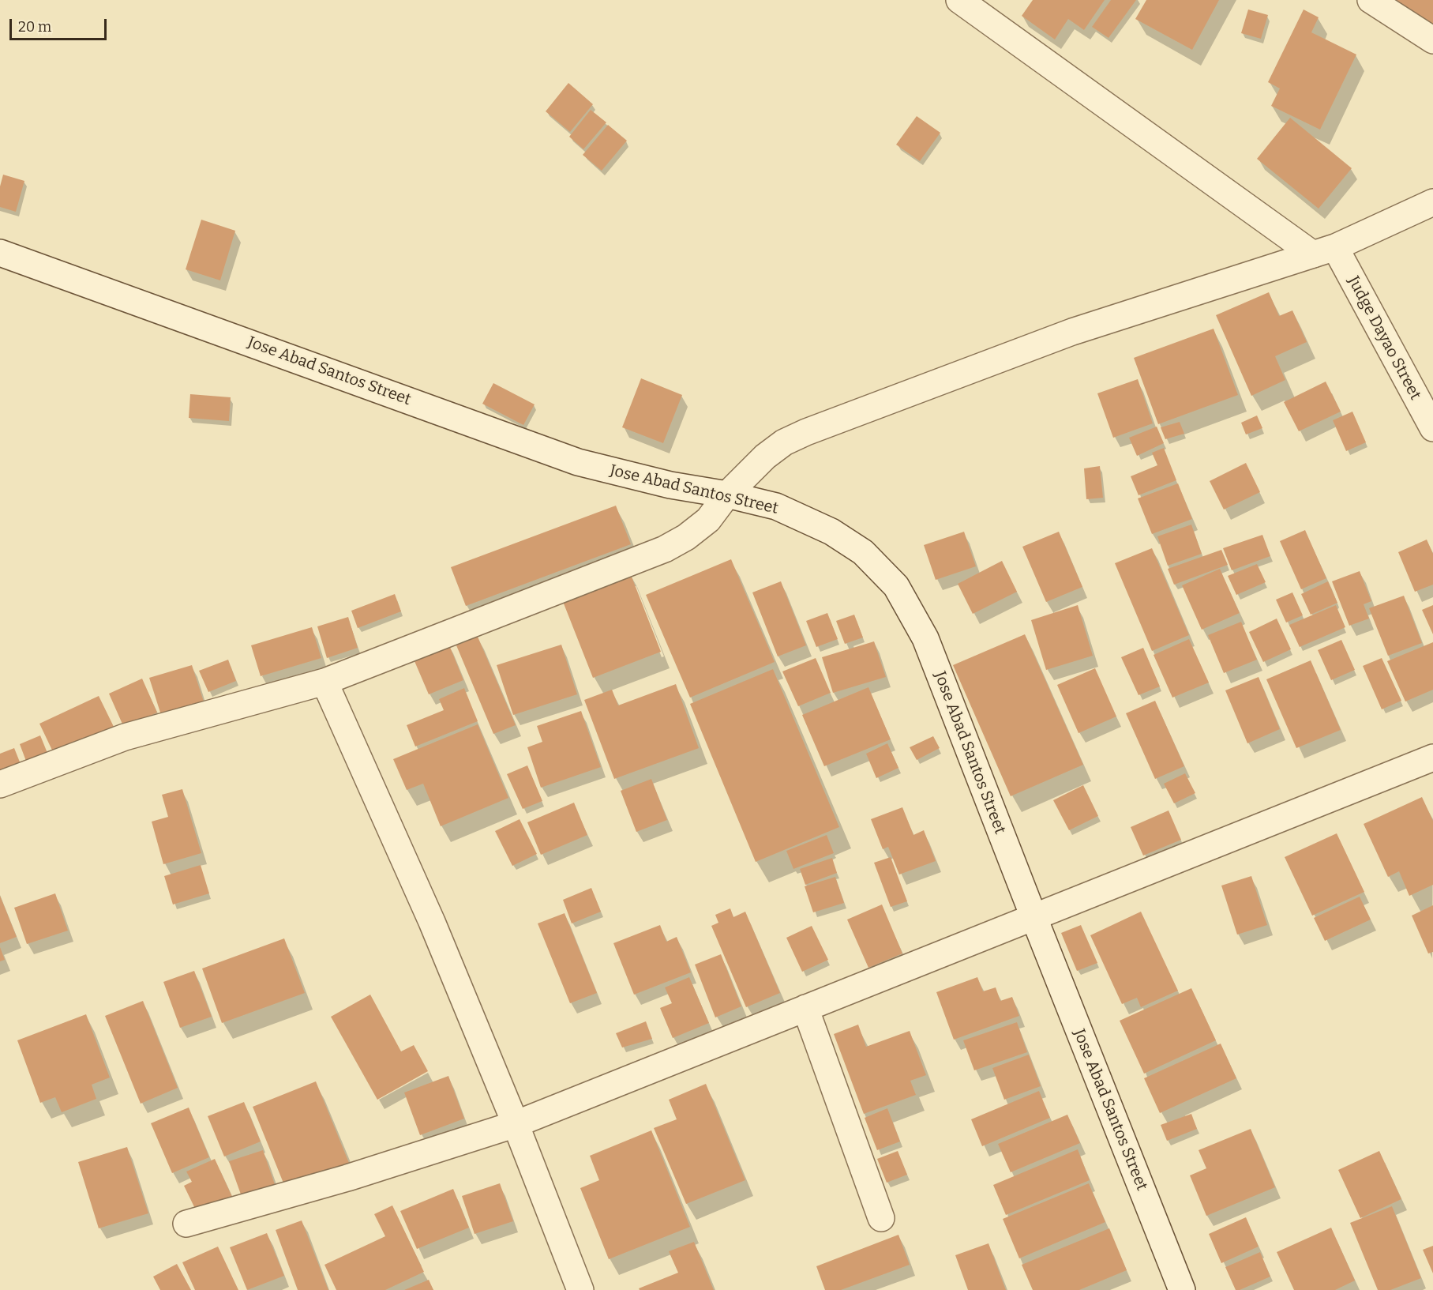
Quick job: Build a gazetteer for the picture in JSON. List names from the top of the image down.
{
  "streets": {
    "street": ["Judge Dayao Street", "Jose Abad Santos Street"]
  },
  "scale_bar": "20 m"
}
